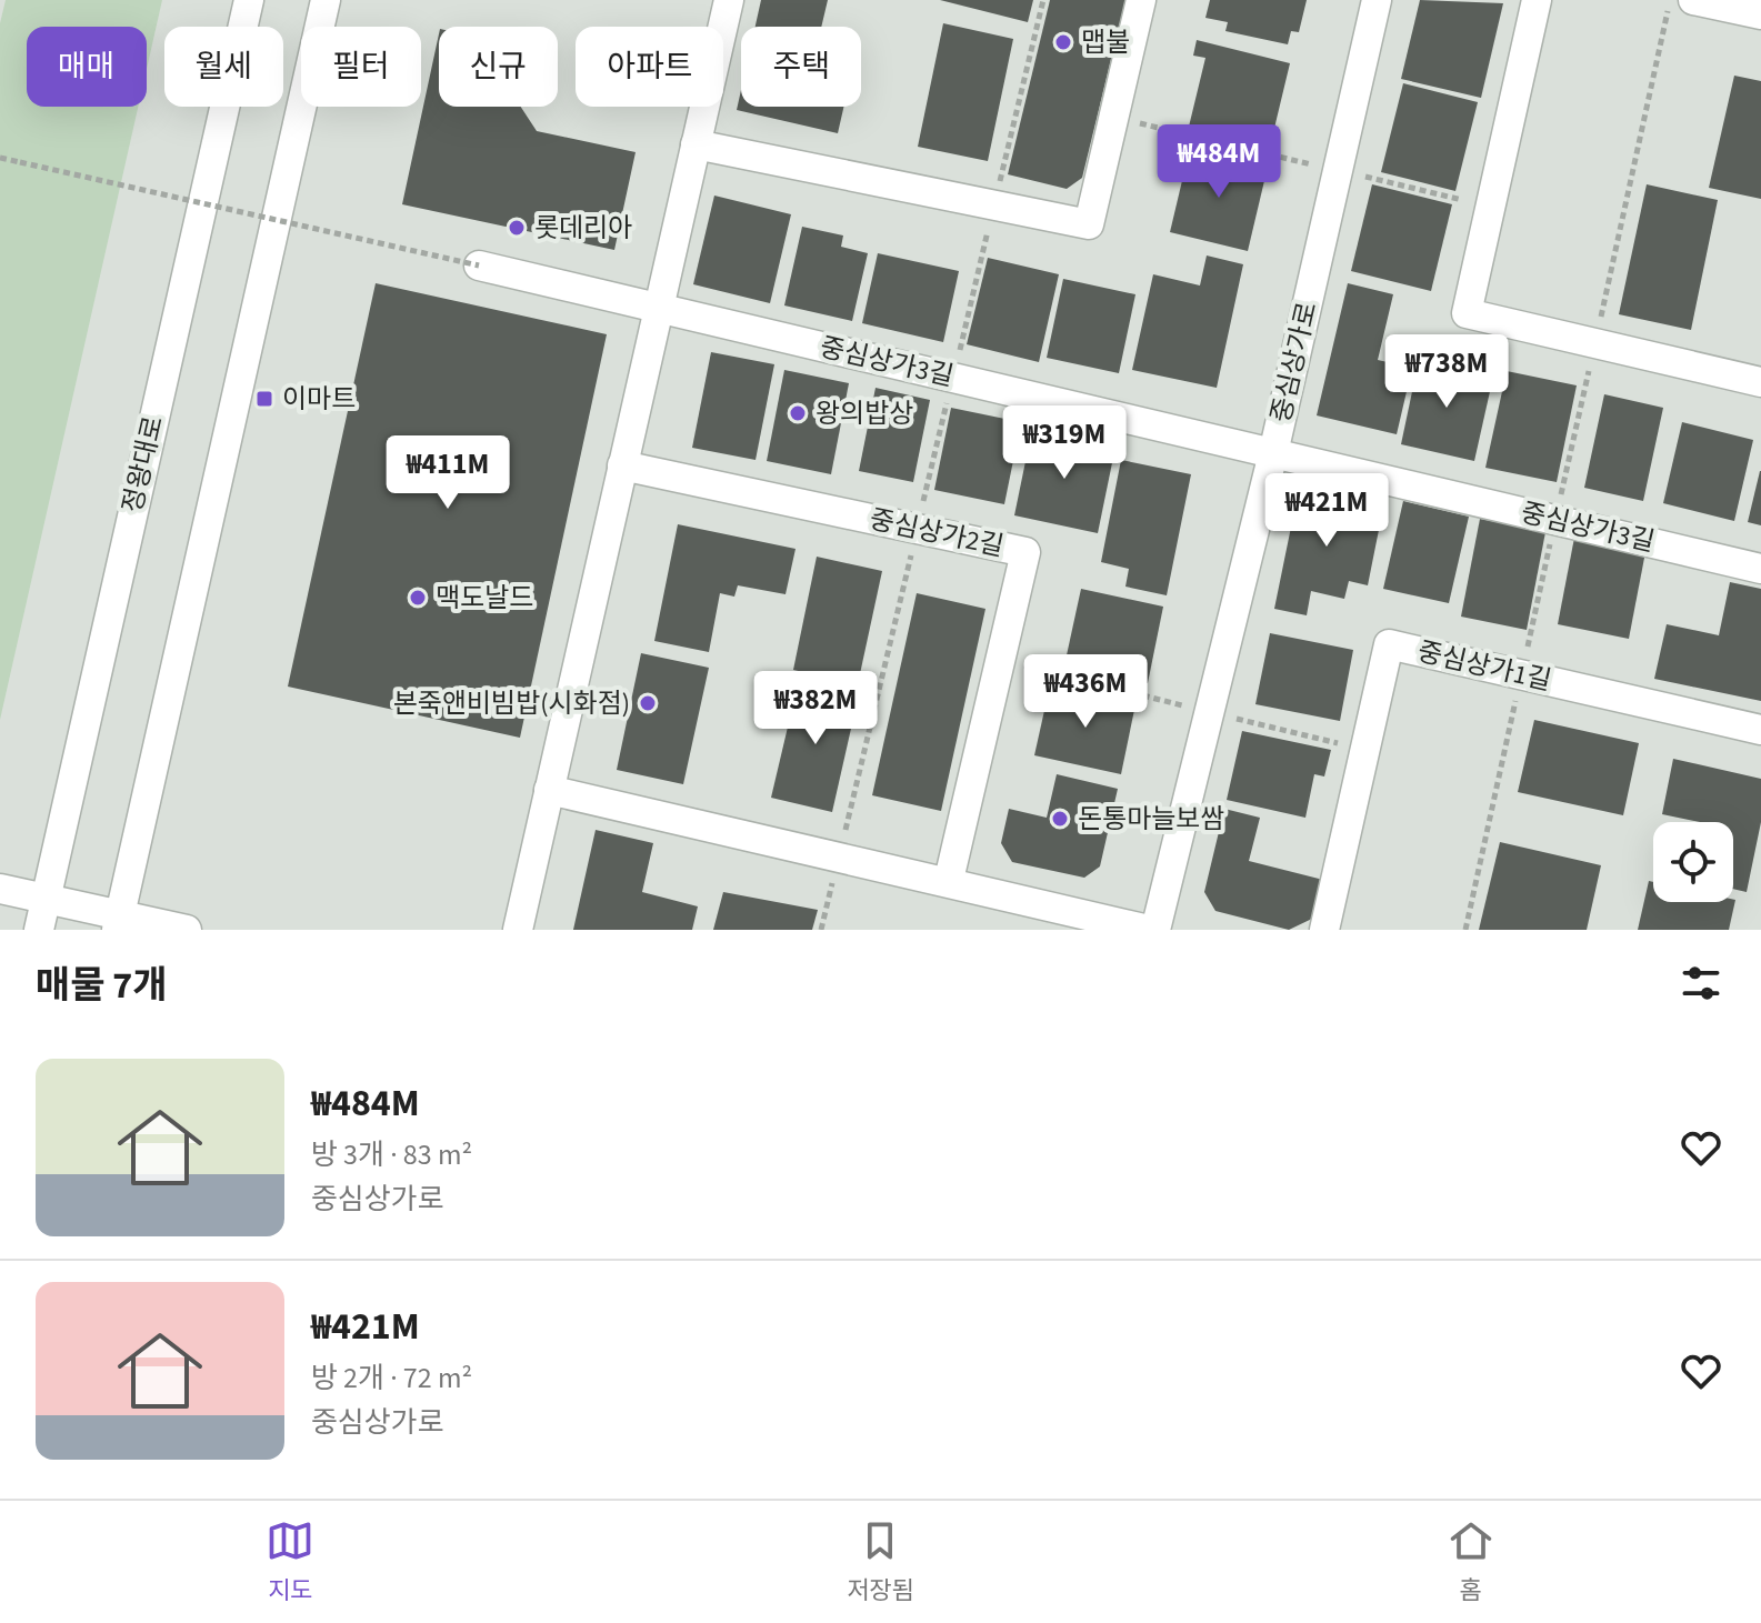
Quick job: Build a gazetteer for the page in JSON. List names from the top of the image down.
{
  "streets": {
    "street": [
      "중심상가3길",
      "중심상가로",
      "정왕대로",
      "중심상가2길",
      "중심상가1길"
    ]
  },
  "crossings": [
    ["중심상가3길", "중심상가로"]
  ],
  "places": {
    "other": [
      "맵불",
      "롯데리아",
      "왕의밥상",
      "맥도날드",
      "본죽앤비빔밥(시화점)",
      "돈통마늘보쌈"
    ],
    "transit": ["이마트"]
  },
  "page": {
    "chip": [
      "매매",
      "월세",
      "필터",
      "신규",
      "아파트",
      "주택"
    ],
    "price": [
      "₩484M",
      "₩738M",
      "₩319M",
      "₩411M",
      "₩421M",
      "₩436M",
      "₩382M"
    ],
    "heading": "매물 7개",
    "list": [
      {
        "name": "₩484M",
        "note": "방 3개 · 83 m² · 중심상가로"
      },
      {
        "name": "₩421M",
        "note": "방 2개 · 72 m² · 중심상가로"
      }
    ],
    "tabs": ["지도", "저장됨", "홈"]
  }
}
